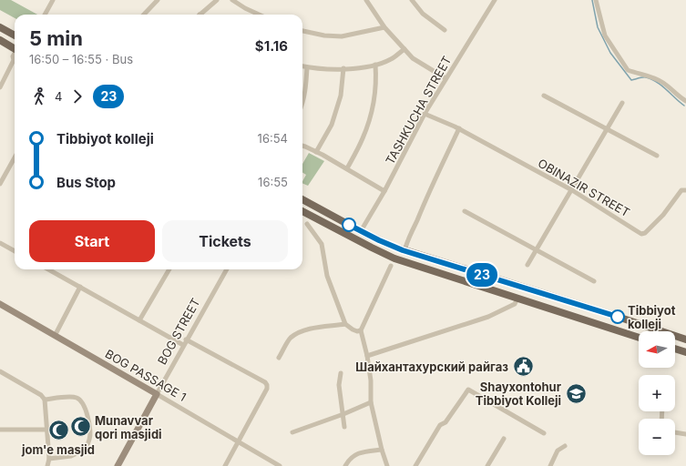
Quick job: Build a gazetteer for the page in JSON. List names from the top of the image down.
{
  "streets": {
    "street": [
      "TASHKUCHA STREET",
      "OBINAZIR STREET",
      "BOG STREET",
      "BOG PASSAGE 1"
    ]
  },
  "crossings": [
    ["TASHKUCHA STREET", "OBINAZIR STREET"],
    ["BOG STREET", "BOG PASSAGE 1"]
  ],
  "places": {
    "other": ["Tibbiyot kolleji"],
    "public building": ["Шайхантахурский райгаз"],
    "school or university": ["Shayxontohur Tibbiyot Kolleji"],
    "mosque": ["Munavvar qori masjidi", "jom'e masjid"]
  },
  "lines": ["bus line 23"],
  "north": "left",
  "page": {
    "on_map": "23",
    "heading": ["5 min", "16:50 – 16:55 · Bus", "$1.16"],
    "legs": ["4", "23"],
    "list": [
      {
        "name": "Tibbiyot kolleji",
        "value": "16:54"
      },
      {
        "name": "Bus Stop",
        "value": "16:55"
      }
    ],
    "buttons": ["Start", "Tickets"],
    "map_buttons": ["+", "−"]
  }
}
